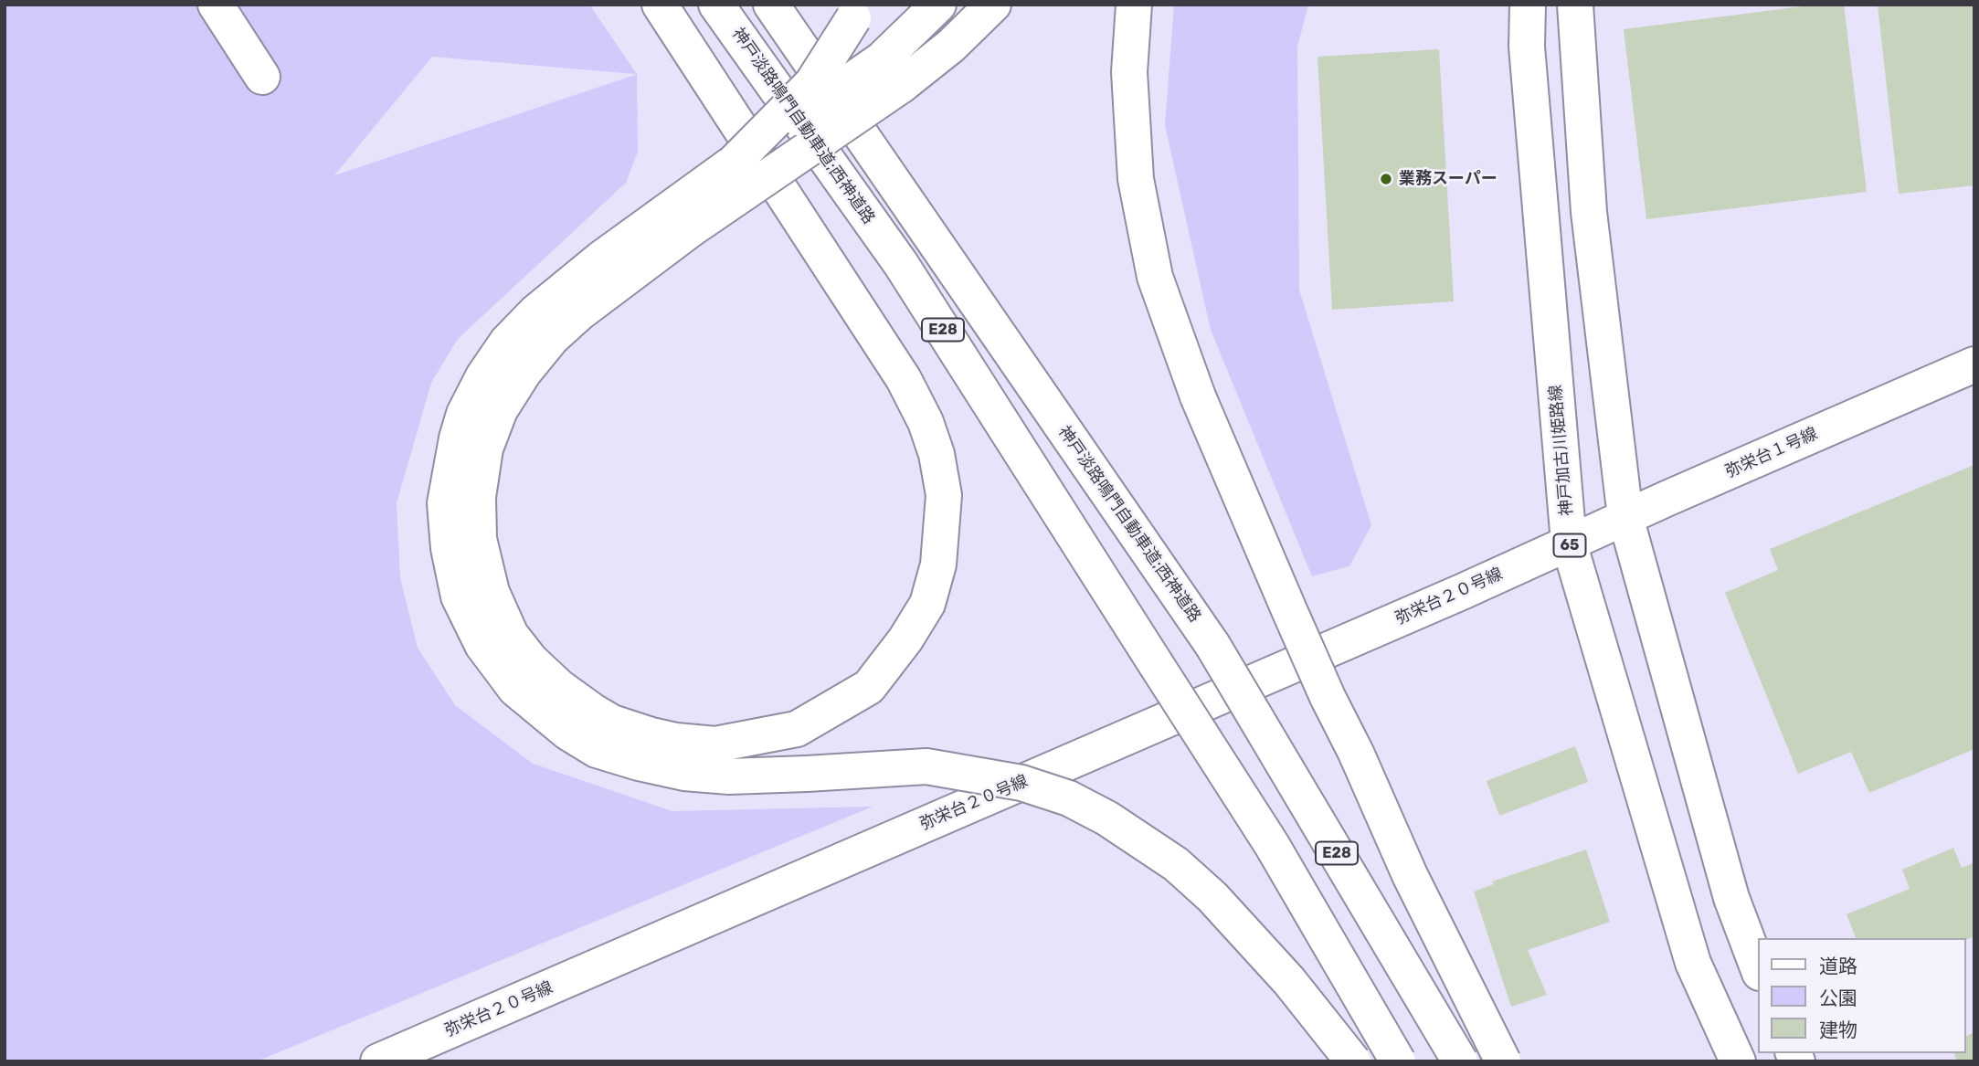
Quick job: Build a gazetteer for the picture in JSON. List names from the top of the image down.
{
  "streets": {
    "main road": [
      "神戸淡路鳴門自動車道;西神道路",
      "E28",
      "神戸加古川姫路線",
      "弥栄台１号線",
      "65",
      "弥栄台２０号線"
    ]
  },
  "crossings": [
    ["神戸加古川姫路線", "弥栄台１号線"],
    ["神戸加古川姫路線", "弥栄台２０号線"],
    ["弥栄台１号線", "弥栄台２０号線"]
  ],
  "places": ["業務スーパー"],
  "legend": ["道路", "公園", "建物"]
}
